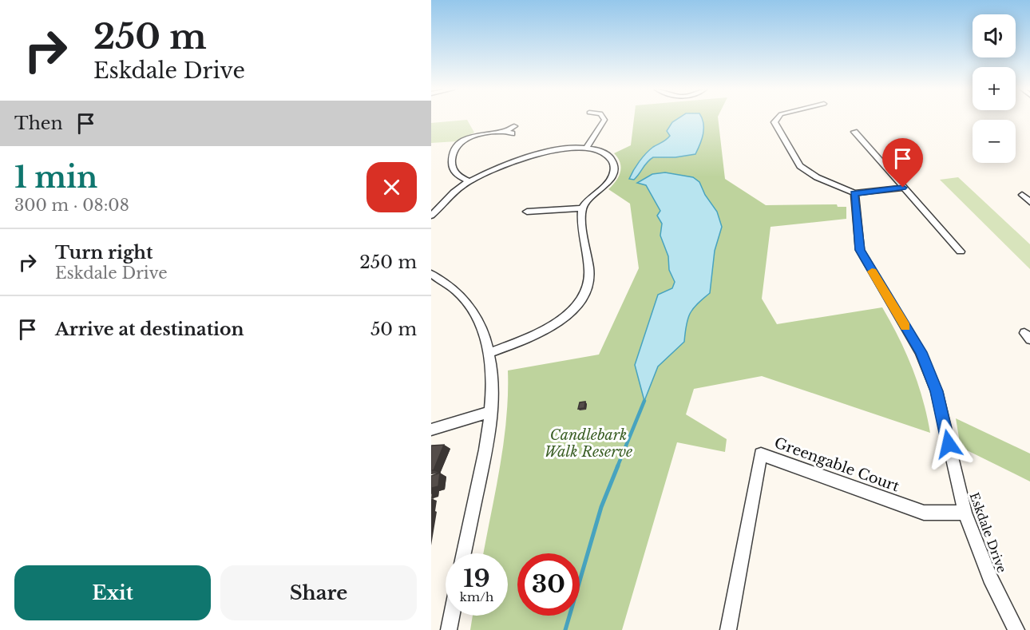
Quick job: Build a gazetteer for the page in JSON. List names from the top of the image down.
{
  "streets": {
    "street": ["Greengable Court", "Eskdale Drive"]
  },
  "crossings": [
    ["Greengable Court", "Eskdale Drive"]
  ],
  "parks": ["Candlebark Walk Reserve"],
  "page": {
    "turn": ["250 m", "Eskdale Drive"],
    "map_buttons": ["+", "−"],
    "then": "Then",
    "heading": ["1 min", "300 m · 08:08"],
    "list": [
      {
        "name": "Turn right",
        "note": "Eskdale Drive",
        "value": "250 m"
      },
      {
        "name": "Arrive at destination",
        "value": "50 m"
      }
    ],
    "speed": "19 km/h",
    "limit": "30",
    "buttons": ["Exit", "Share"]
  }
}
